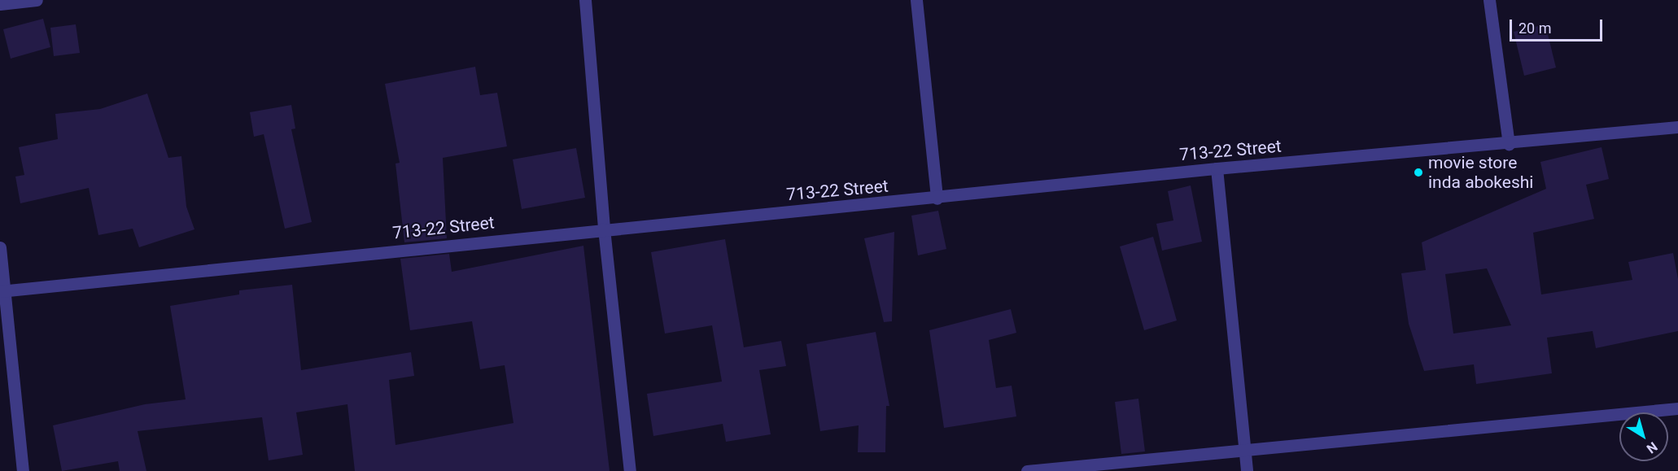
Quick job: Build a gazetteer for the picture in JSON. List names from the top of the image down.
{
  "streets": {
    "street": ["713-22 Street"]
  },
  "places": ["movie store inda abokeshi"],
  "scale_bar": "20 m",
  "north": "bottom right"
}
